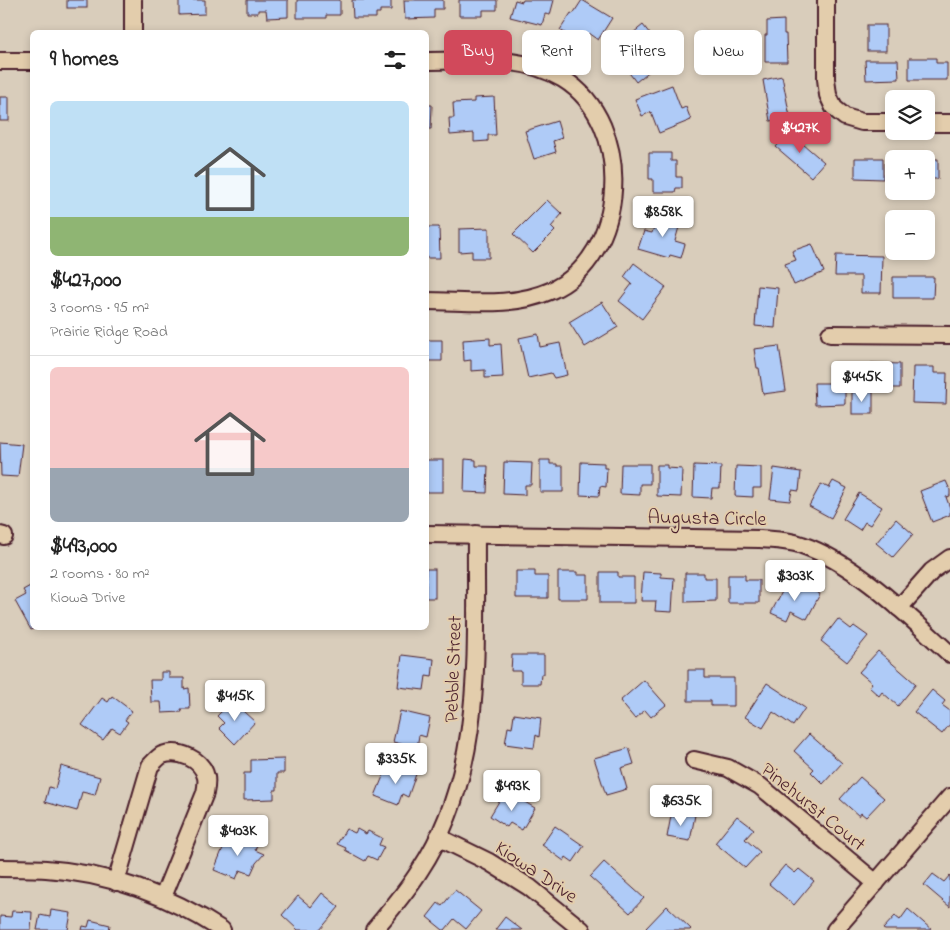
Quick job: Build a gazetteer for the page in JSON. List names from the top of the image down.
{
  "streets": {
    "street": [
      "Augusta Circle",
      "Pebble Street",
      "Pinehurst Court",
      "Kiowa Drive"
    ]
  },
  "crossings": [
    ["Augusta Circle", "Pebble Street"],
    ["Pebble Street", "Kiowa Drive"]
  ],
  "page": {
    "chip": [
      "Buy",
      "Rent",
      "Filters",
      "New"
    ],
    "heading": "9 homes",
    "map_buttons": ["+", "−"],
    "list": [
      {
        "name": "$427,000",
        "note": "3 rooms · 95 m² · Prairie Ridge Road"
      },
      {
        "name": "$493,000",
        "note": "2 rooms · 80 m² · Kiowa Drive"
      }
    ],
    "price": [
      "$427K",
      "$858K",
      "$445K",
      "$303K",
      "$415K",
      "$335K",
      "$493K",
      "$635K",
      "$403K"
    ]
  }
}
